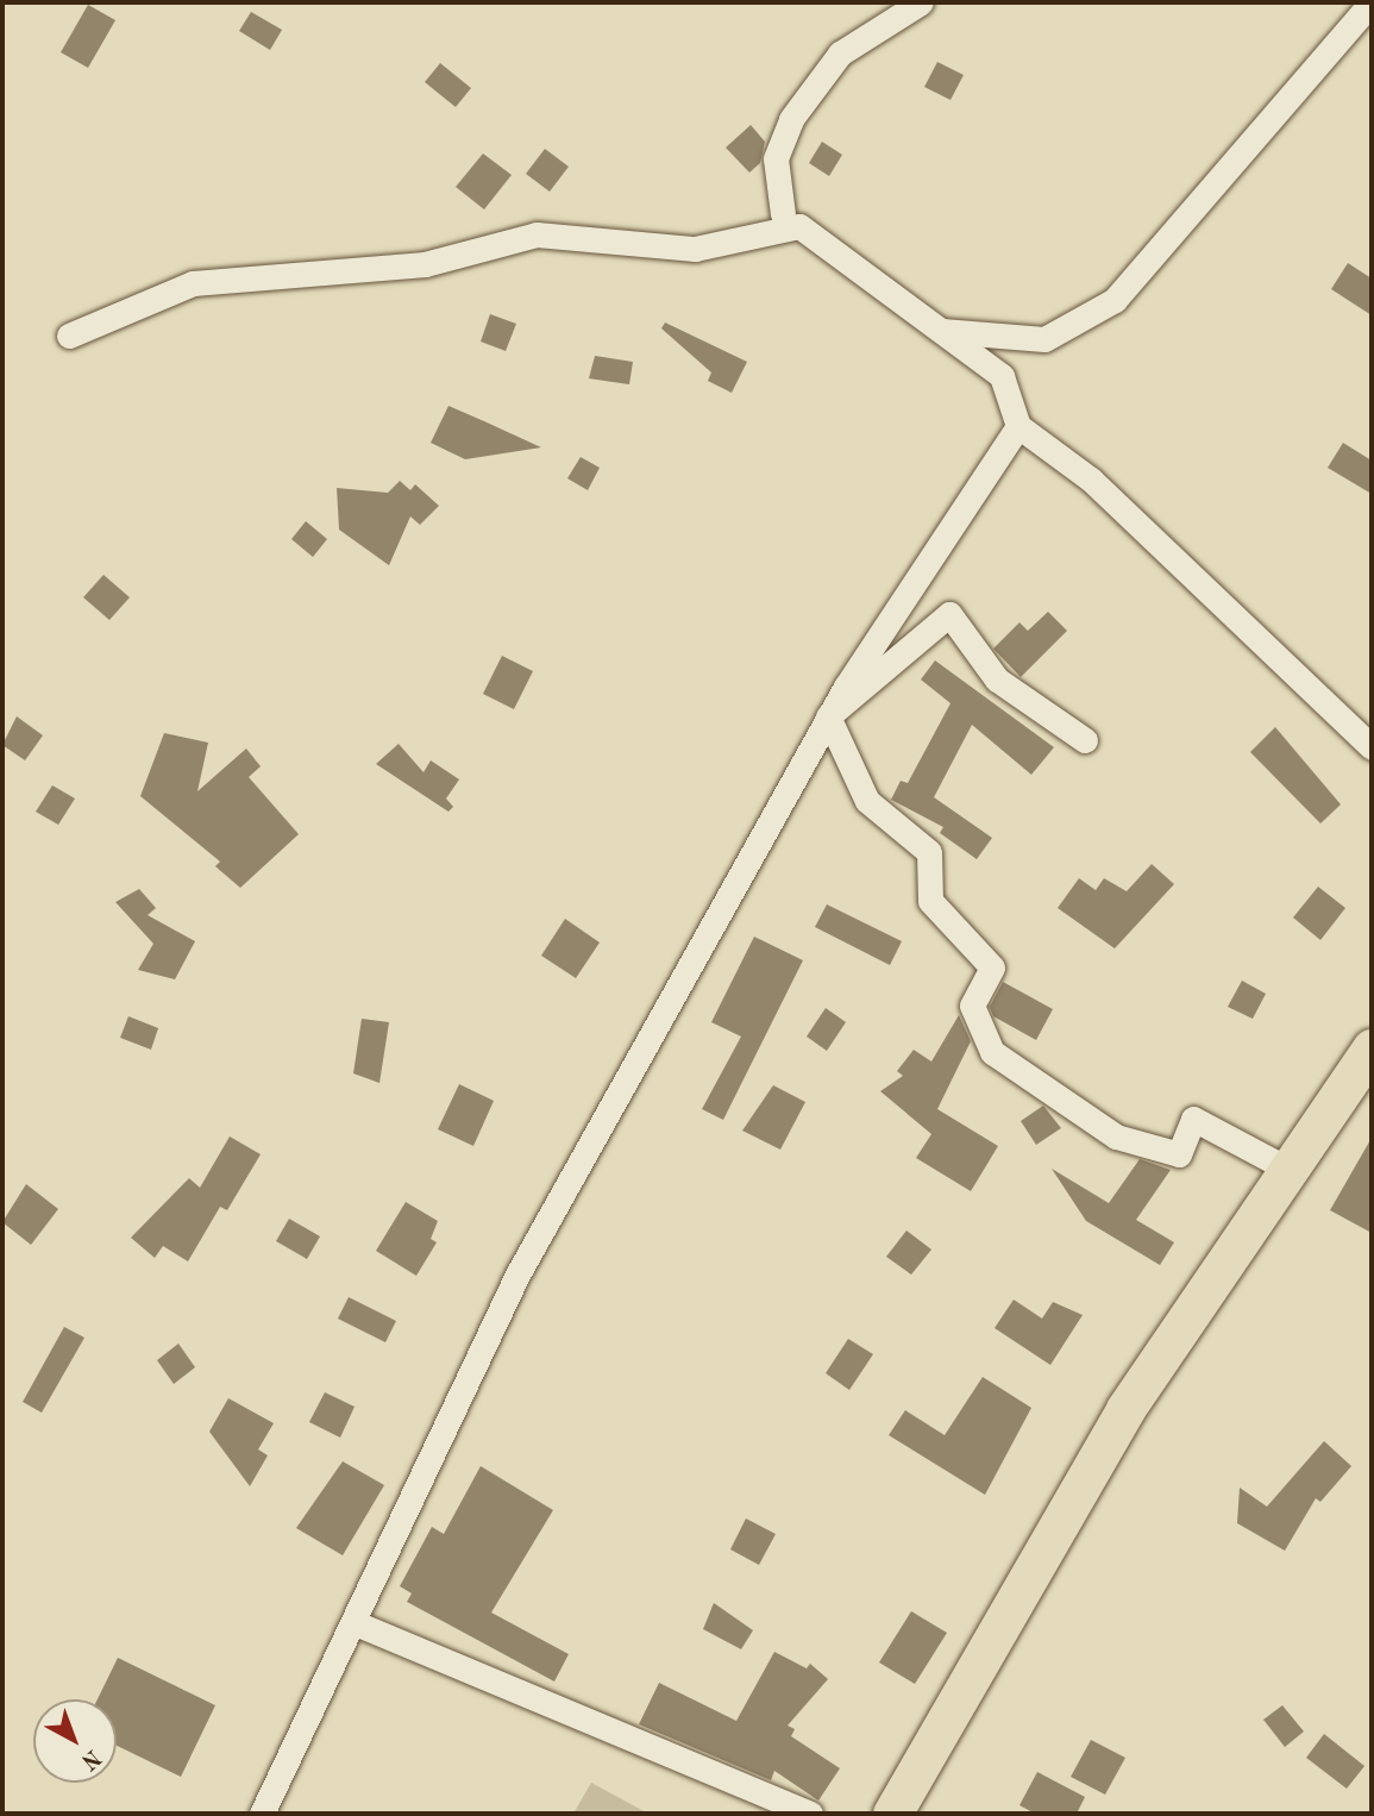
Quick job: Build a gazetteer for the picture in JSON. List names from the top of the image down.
{
  "north": "bottom right"
}
